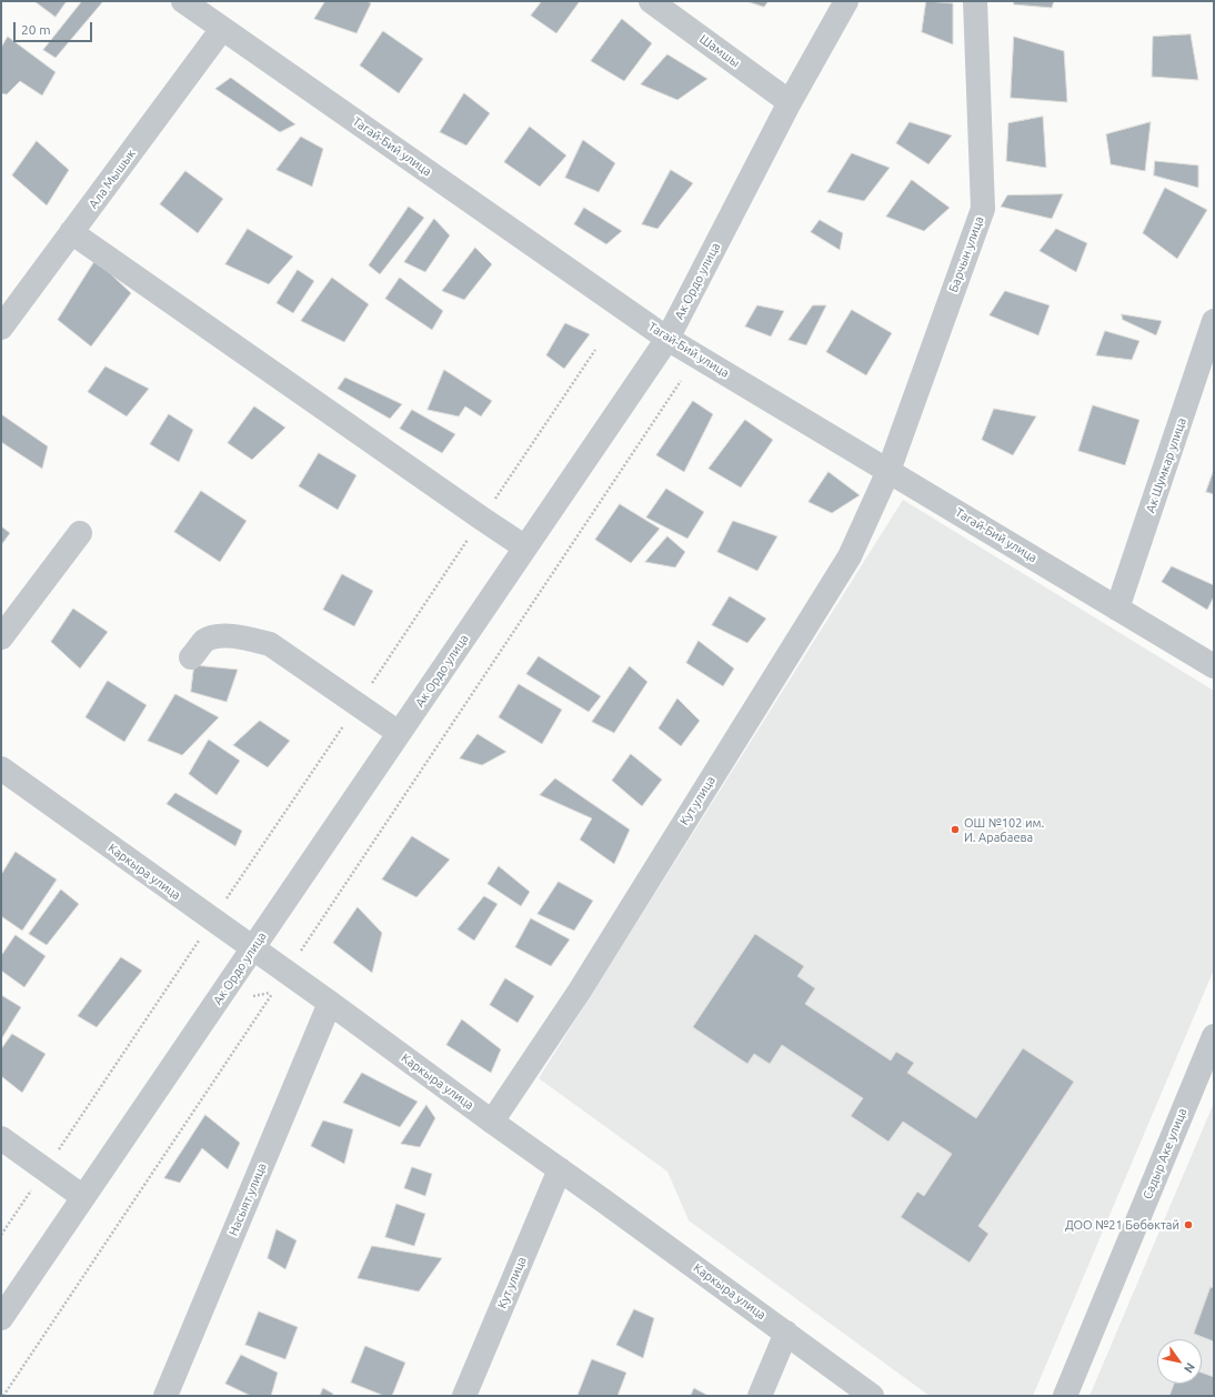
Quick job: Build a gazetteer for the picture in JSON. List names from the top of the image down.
{
  "streets": {
    "street": [
      "Шамшы",
      "Тагай-Бий улица",
      "Ала Мышык",
      "Барчын улица",
      "Ак Ордо улица",
      "Ак Шумкар улица",
      "Кут улица",
      "Каркыра улица",
      "Садыр Аке улица",
      "Насыят улица"
    ]
  },
  "crossings": [
    ["Шамшы", "Ак Ордо улица"],
    ["Тагай-Бий улица", "Ала Мышык"],
    ["Тагай-Бий улица", "Барчын улица"],
    ["Тагай-Бий улица", "Ак Ордо улица"],
    ["Тагай-Бий улица", "Ак Шумкар улица"],
    ["Тагай-Бий улица", "Кут улица"],
    ["Барчын улица", "Кут улица"],
    ["Ак Ордо улица", "Каркыра улица"],
    ["Кут улица", "Каркыра улица"],
    ["Каркыра улица", "Насыят улица"]
  ],
  "places": ["ОШ №102 им. И. Арабаева", "ДОО №21 Бөбөктай"],
  "scale_bar": "20 m",
  "north": "bottom right"
}
